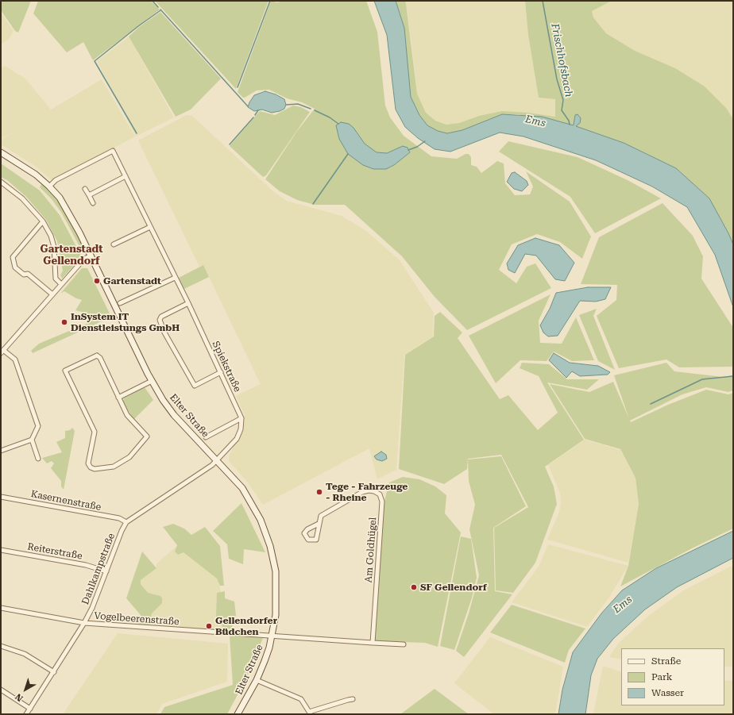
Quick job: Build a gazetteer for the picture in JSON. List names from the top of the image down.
{
  "streets": {
    "main road": ["Elter Straße"],
    "street": [
      "Spiekstraße",
      "Kasernenstraße",
      "Am Goldhügel",
      "Reiterstraße",
      "Dahlkampstraße",
      "Vogelbeerenstraße"
    ]
  },
  "crossings": [
    ["Spiekstraße", "Elter Straße"],
    ["Elter Straße", "Vogelbeerenstraße"],
    ["Kasernenstraße", "Dahlkampstraße"],
    ["Reiterstraße", "Dahlkampstraße"],
    ["Dahlkampstraße", "Vogelbeerenstraße"]
  ],
  "districts": ["Gartenstadt Gellendorf"],
  "water": ["Frischhofsbach", "Ems"],
  "places": [
    "Gartenstadt",
    "InSystem IT Dienstleistungs GmbH",
    "Tege - Fahrzeuge - Rheine",
    "SF Gellendorf",
    "Gellendorfer Büdchen"
  ],
  "legend": ["Straße", "Park", "Wasser"],
  "north": "bottom left"
}
